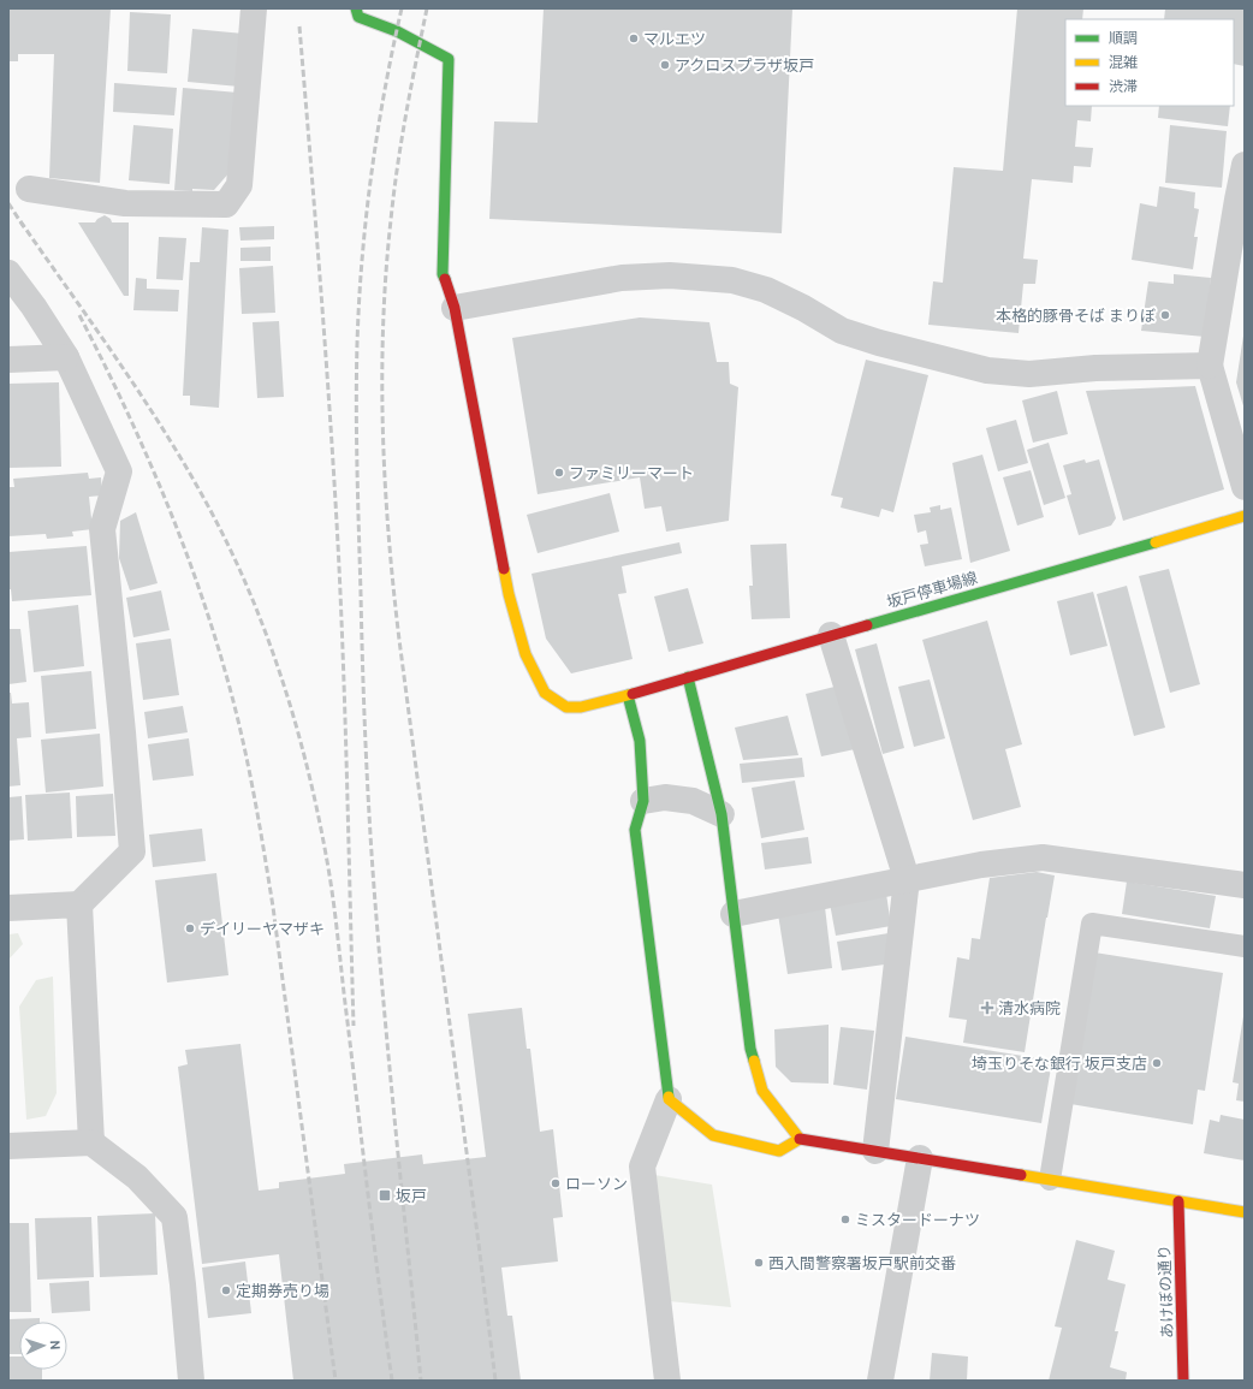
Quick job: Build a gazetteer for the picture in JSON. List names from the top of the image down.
{
  "streets": {
    "street": ["坂戸停車場線", "あけぼの通り"]
  },
  "places": {
    "other": [
      "マルエツ",
      "アクロスプラザ坂戸",
      "本格的豚骨そば まりぼ",
      "ファミリーマート",
      "デイリーヤマザキ",
      "埼玉りそな銀行 坂戸支店",
      "ローソン",
      "ミスタードーナツ",
      "西入間警察署坂戸駅前交番",
      "定期券売り場"
    ],
    "health": ["清水病院"],
    "transit": ["坂戸"]
  },
  "legend": ["順調", "混雑", "渋滞"],
  "north": "right"
}
